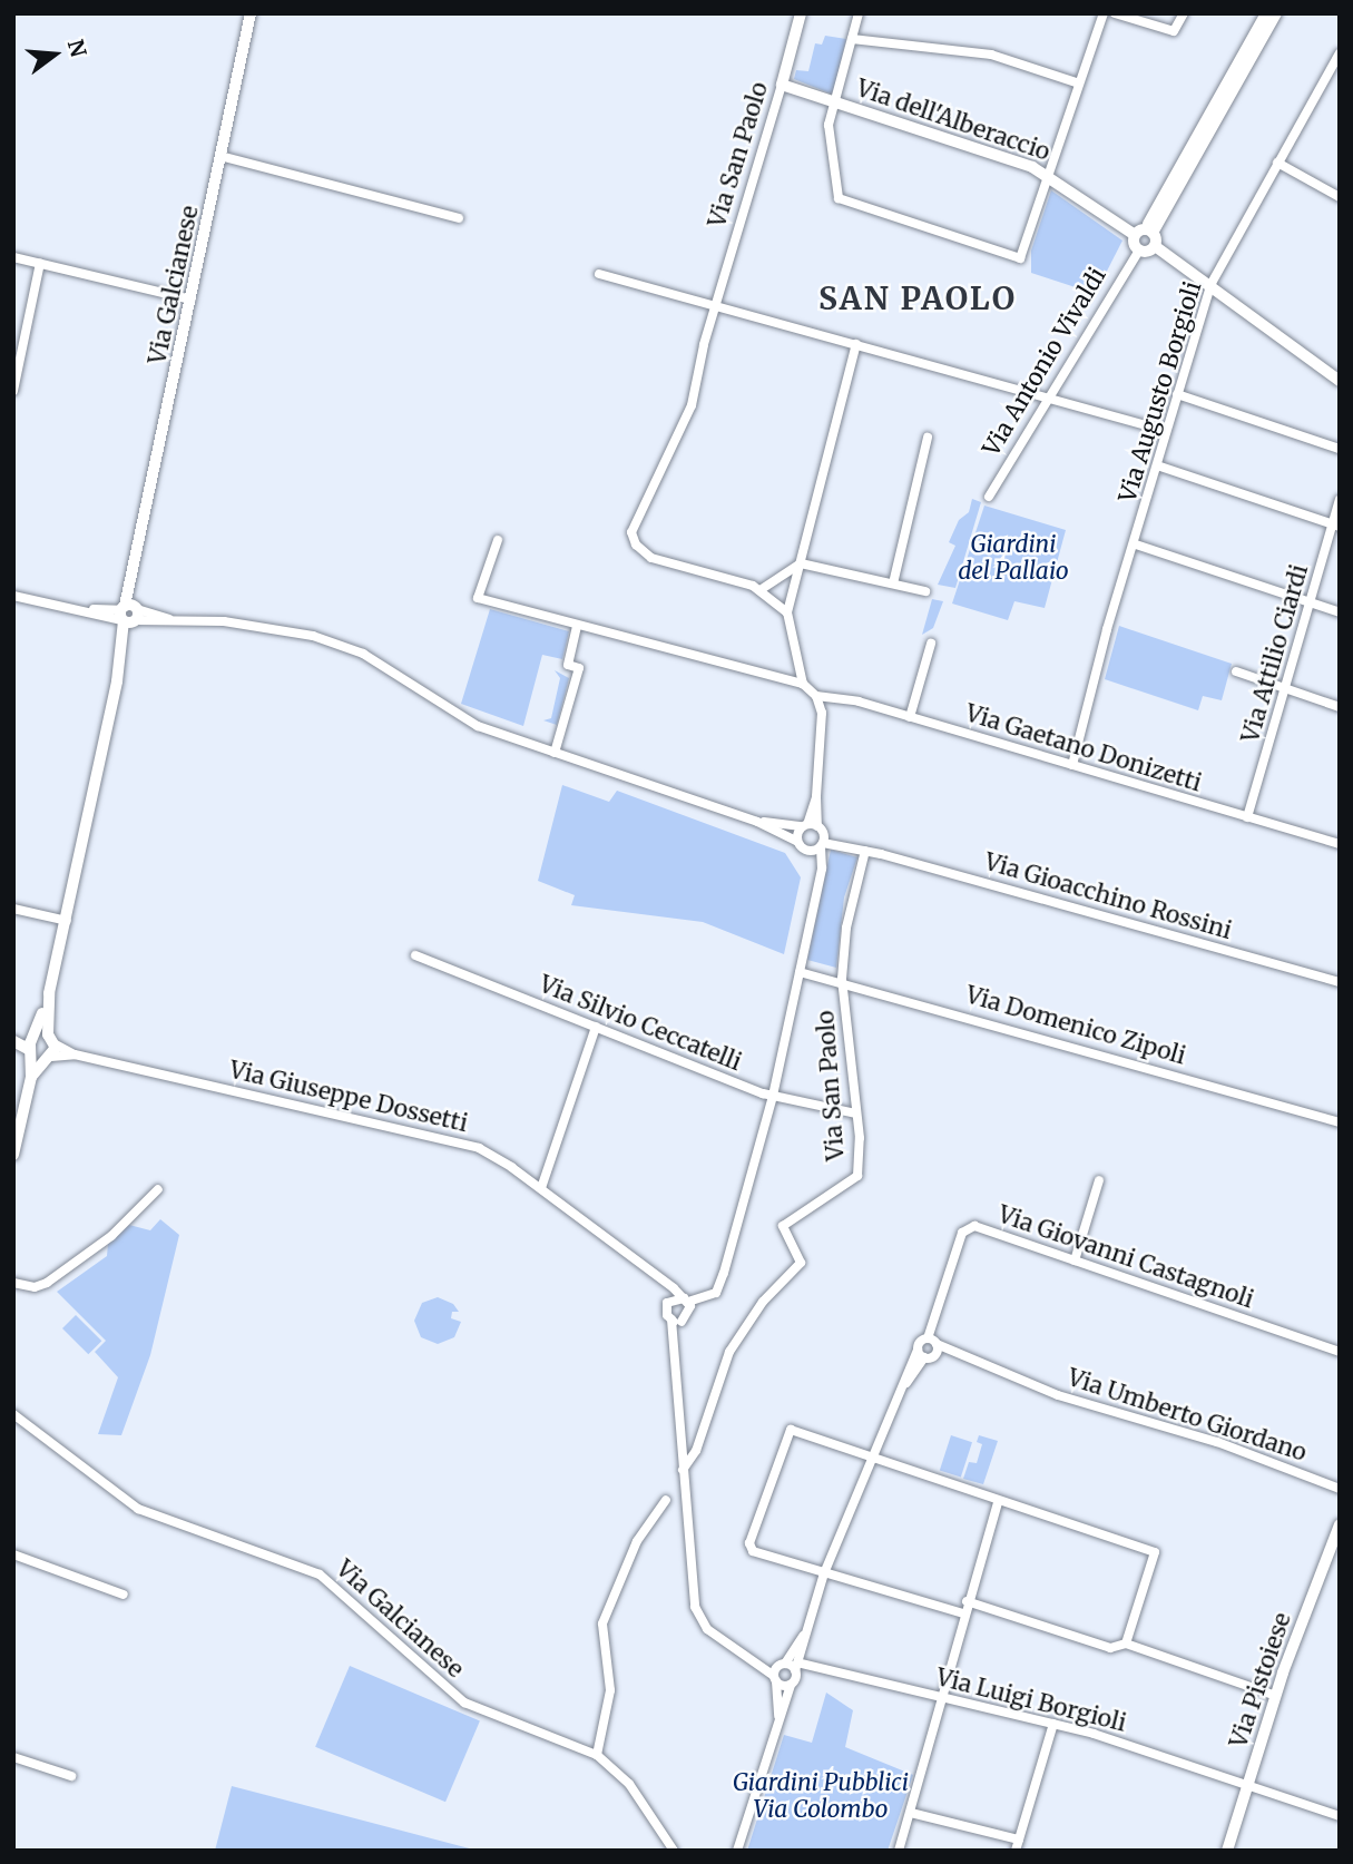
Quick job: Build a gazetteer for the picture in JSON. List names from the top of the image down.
{
  "streets": {
    "street": [
      "Via dell'Alberaccio",
      "Via San Paolo",
      "Via Galcianese",
      "Via Antonio Vivaldi",
      "Via Augusto Borgioli",
      "Via Attilio Ciardi",
      "Via Gaetano Donizetti",
      "Via Gioacchino Rossini",
      "Via Silvio Ceccatelli",
      "Via Domenico Zipoli",
      "Via Giuseppe Dossetti",
      "Via Giovanni Castagnoli",
      "Via Umberto Giordano",
      "Via Pistoiese",
      "Via Luigi Borgioli"
    ]
  },
  "crossings": [
    ["Via dell'Alberaccio", "Via San Paolo"],
    ["Via San Paolo", "Via Gioacchino Rossini"],
    ["Via San Paolo", "Via Silvio Ceccatelli"],
    ["Via San Paolo", "Via Domenico Zipoli"],
    ["Via Galcianese", "Via Giuseppe Dossetti"],
    ["Via Augusto Borgioli", "Via Gaetano Donizetti"],
    ["Via Attilio Ciardi", "Via Gaetano Donizetti"],
    ["Via Giovanni Castagnoli", "Via Umberto Giordano"],
    ["Via Pistoiese", "Via Luigi Borgioli"]
  ],
  "districts": ["SAN PAOLO"],
  "parks": ["Giardini del Pallaio", "Giardini Pubblici Via Colombo"],
  "north": "right"
}
